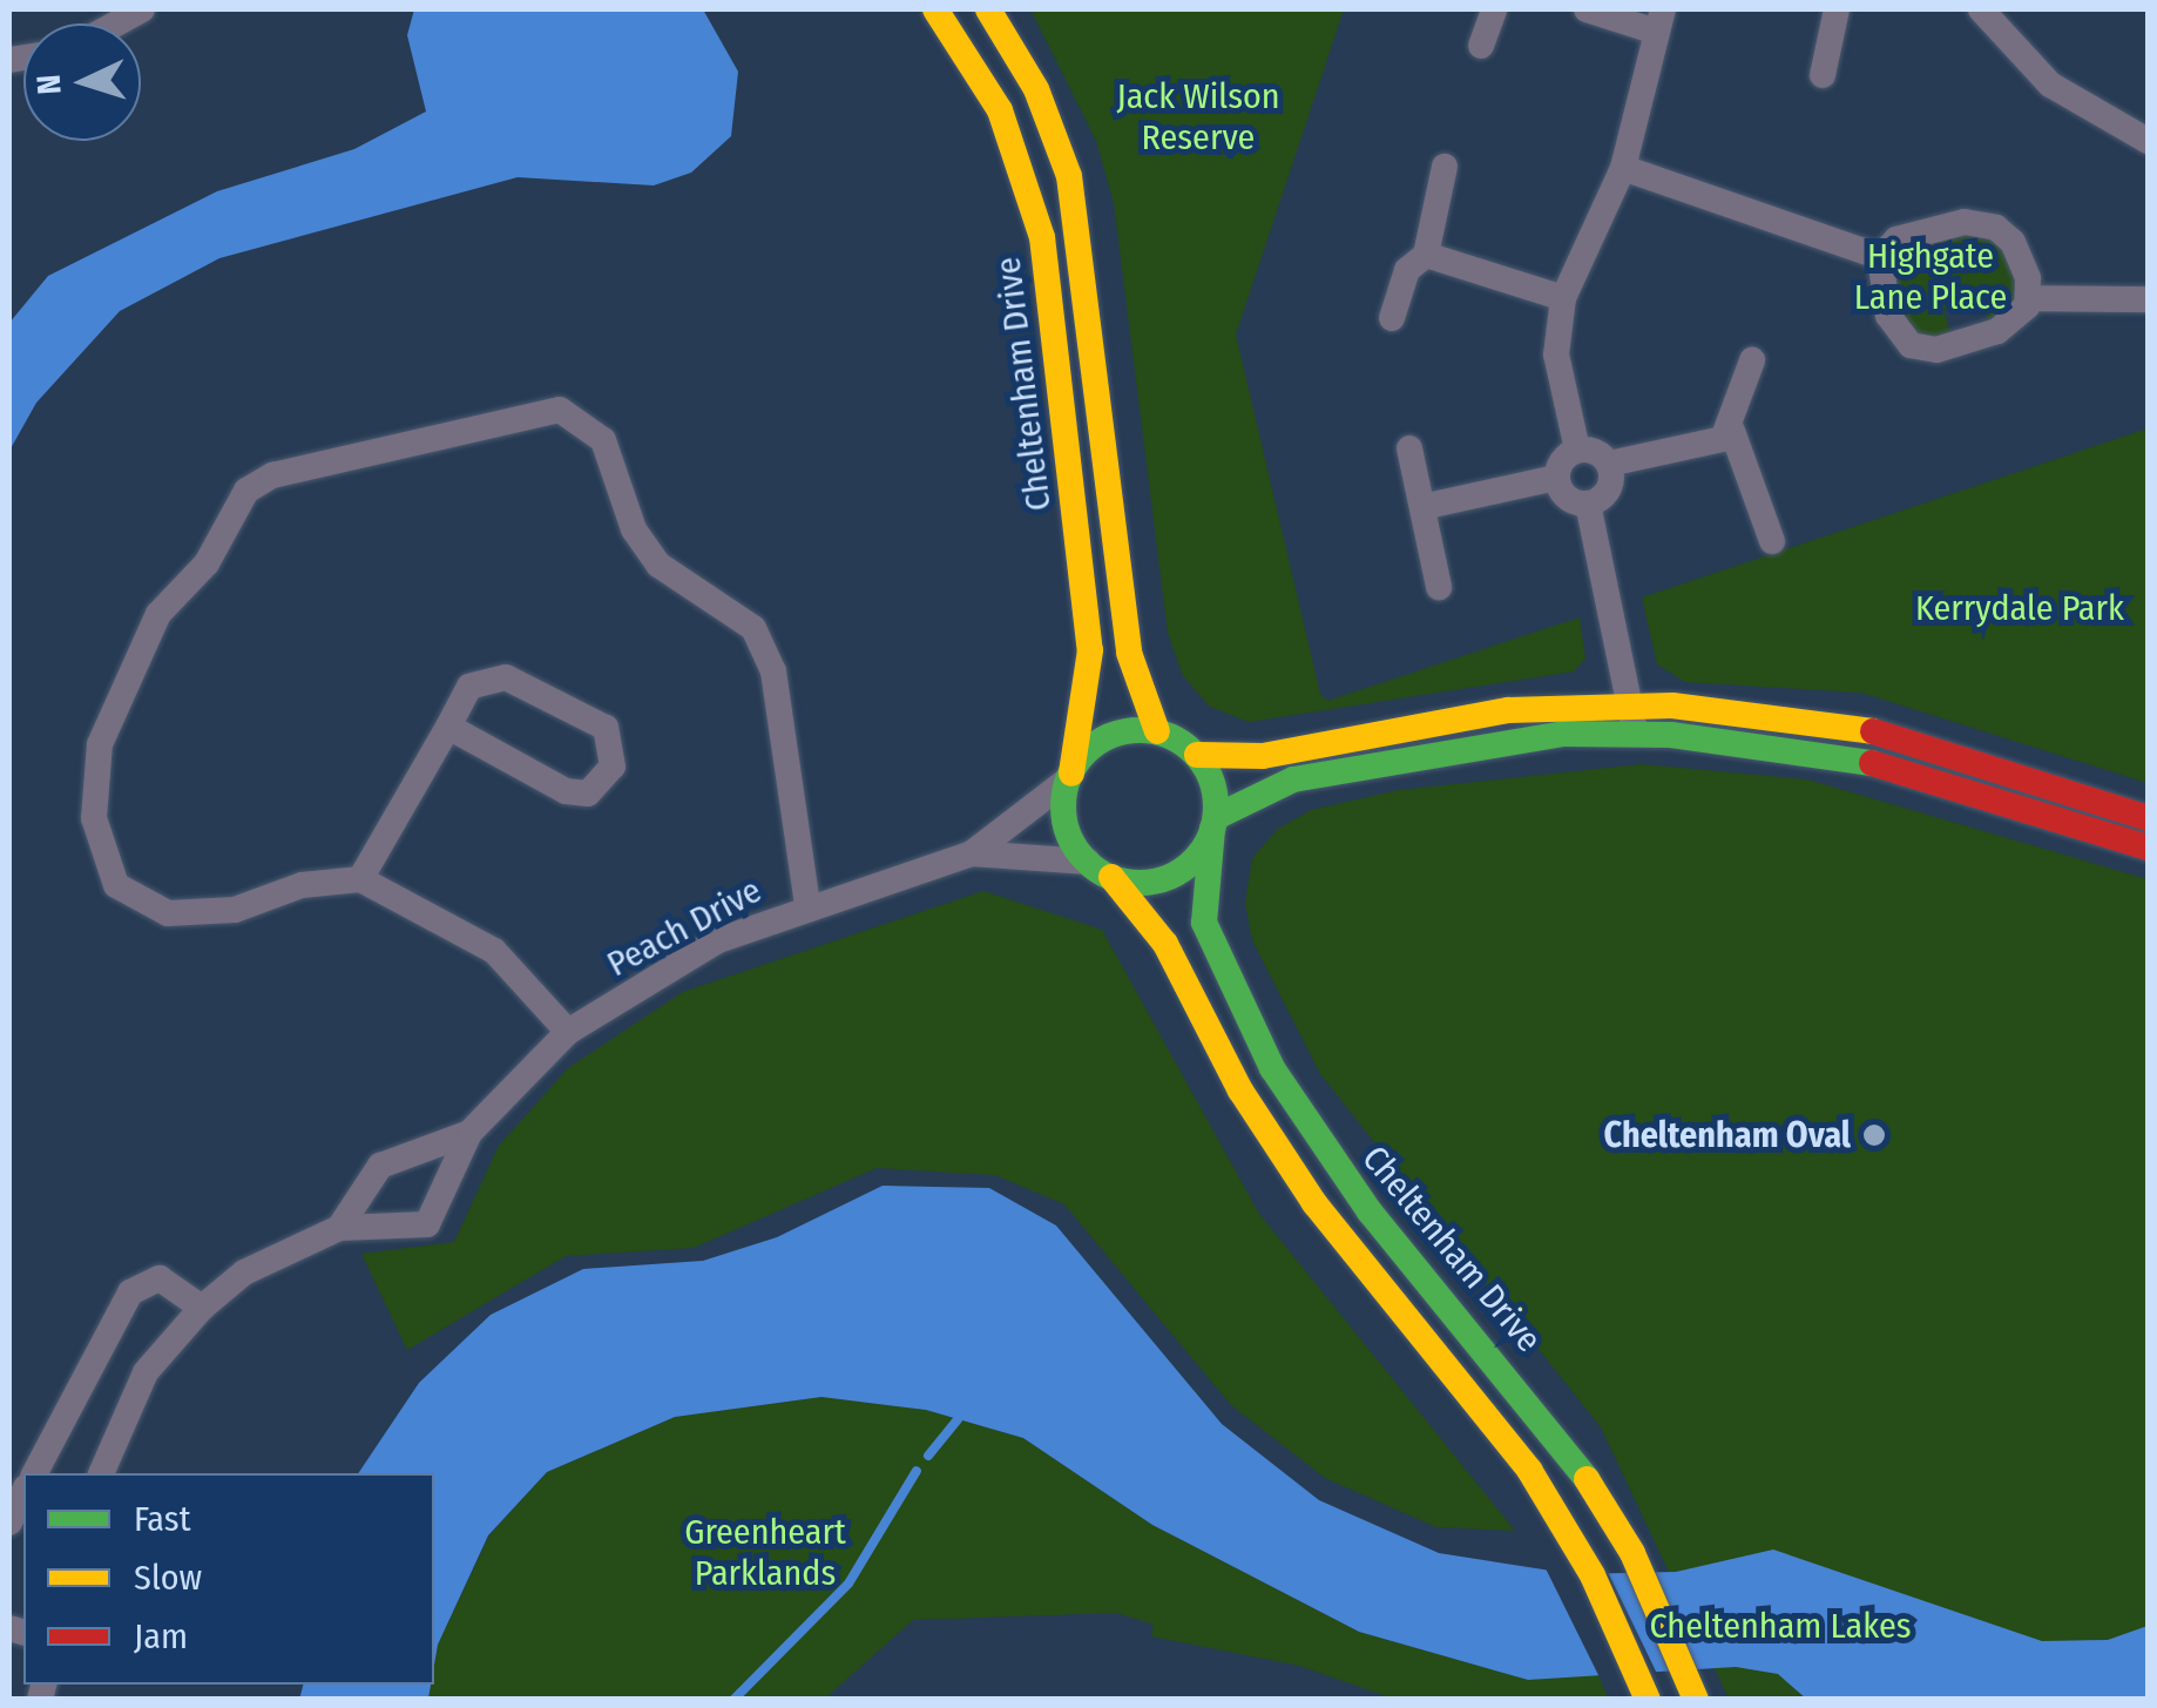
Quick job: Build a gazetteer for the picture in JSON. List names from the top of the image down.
{
  "streets": {
    "main road": ["Cheltenham Drive"],
    "street": ["Peach Drive"]
  },
  "crossings": [
    ["Cheltenham Drive", "Peach Drive"]
  ],
  "parks": [
    "Jack Wilson Reserve",
    "Highgate Lane Place",
    "Kerrydale Park",
    "Greenheart Parklands",
    "Cheltenham Lakes"
  ],
  "places": ["Cheltenham Oval"],
  "legend": ["Fast", "Slow", "Jam"],
  "north": "left"
}
